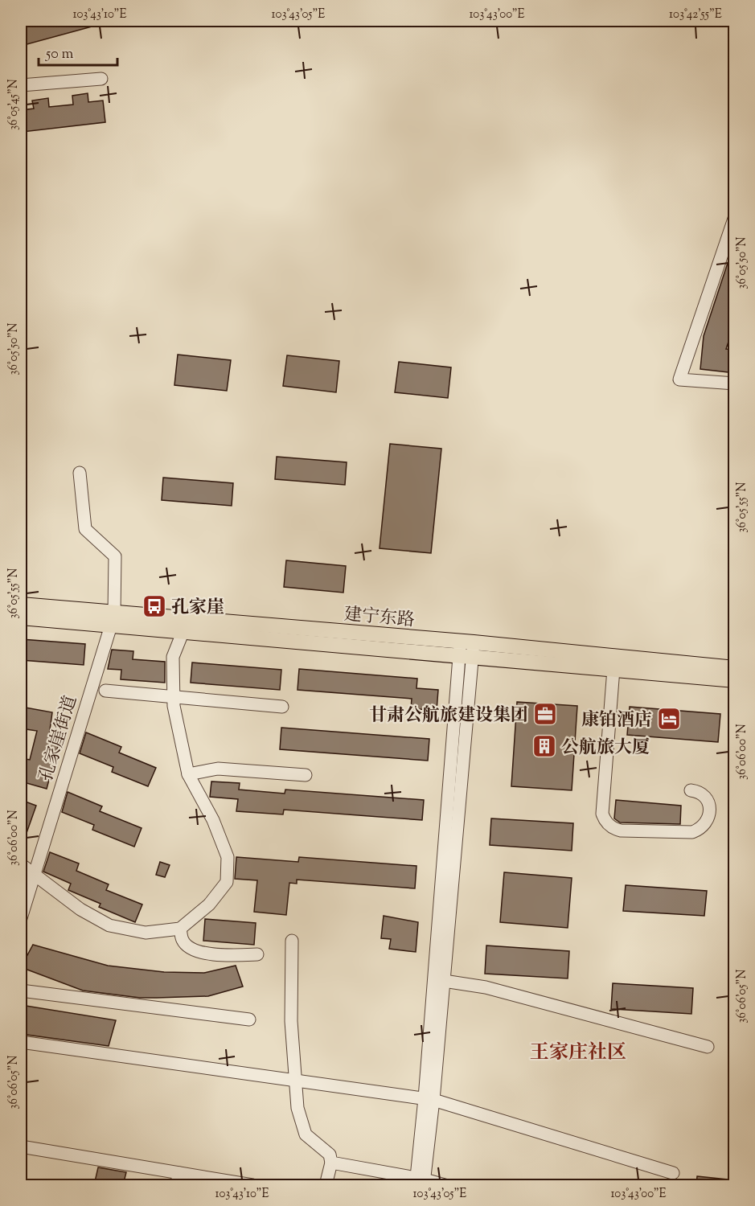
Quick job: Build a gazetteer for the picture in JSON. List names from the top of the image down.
{
  "streets": {
    "main road": ["建宁东路"],
    "street": ["孔家崖街道"]
  },
  "crossings": [
    ["建宁东路", "孔家崖街道"]
  ],
  "districts": ["王家庄社区"],
  "places": {
    "bus stop": ["孔家崖"],
    "office": ["甘肃公航旅建设集团"],
    "hotel": ["康铂酒店"],
    "building": ["公航旅大厦"]
  },
  "scale_bar": "50 m",
  "coordinates": [
    "103°43'10\"E",
    "103°43'05\"E",
    "103°43'00\"E",
    "103°42'55\"E",
    "36°05'45\"N",
    "36°05'50\"N",
    "36°05'55\"N",
    "36°06'00\"N",
    "36°06'05\"N"
  ]
}
